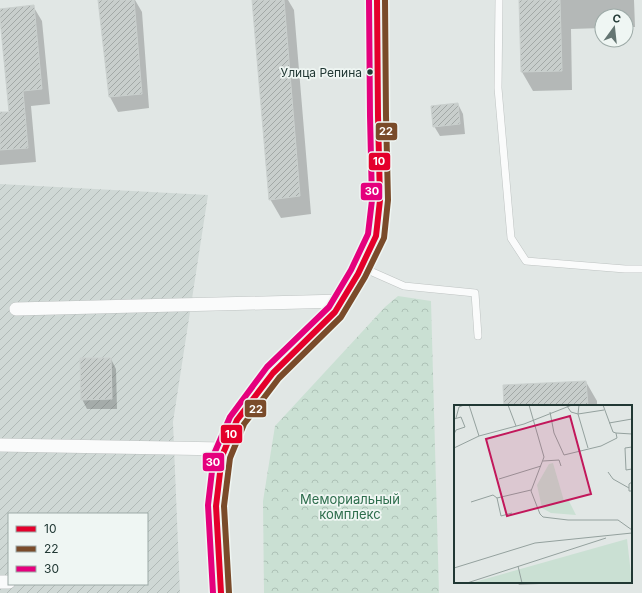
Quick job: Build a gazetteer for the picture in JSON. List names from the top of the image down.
{
  "parks": ["Мемориальный комплекс"],
  "places": ["Улица Репина"],
  "lines": ["transit line 10", "transit line 22", "transit line 30"],
  "legend": ["10", "22", "30"],
  "north": "top"
}
